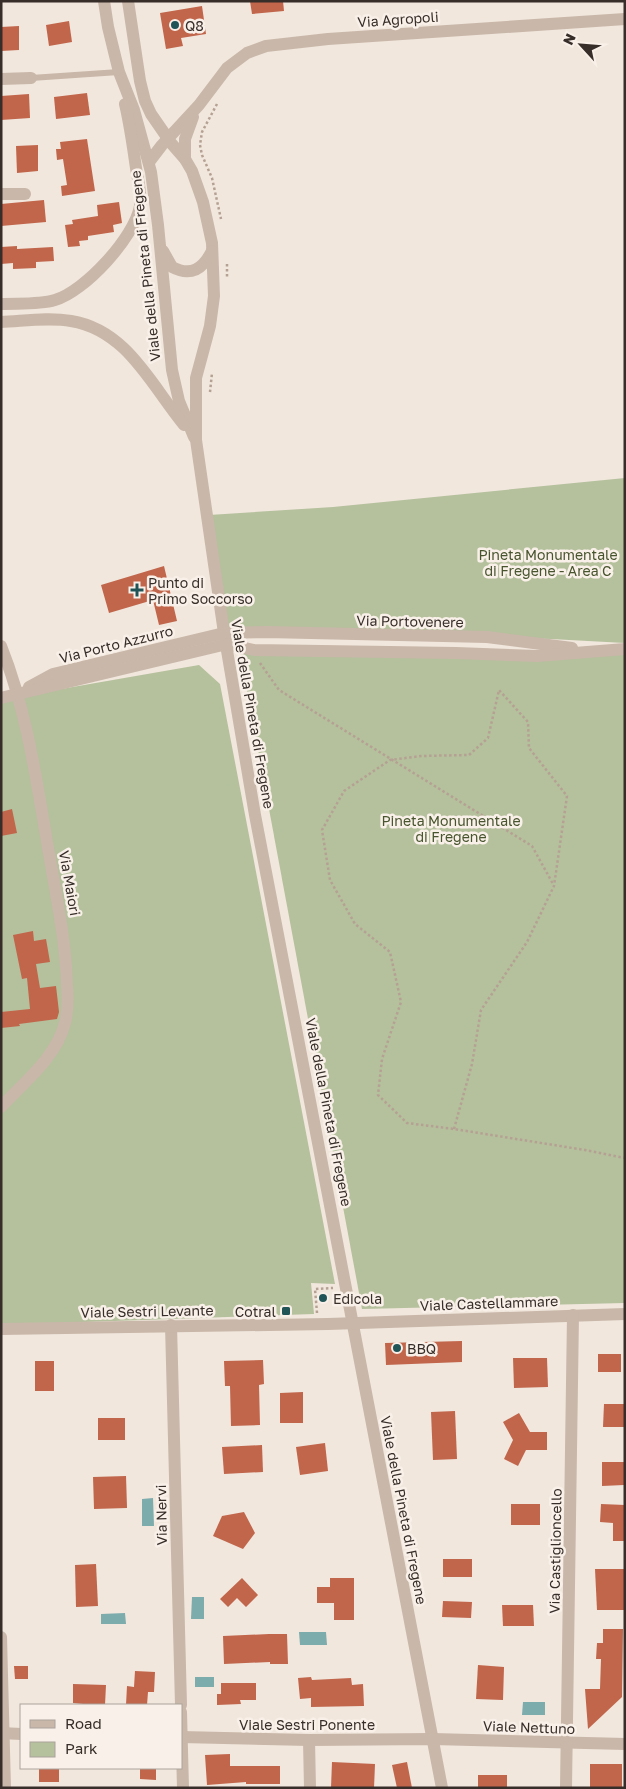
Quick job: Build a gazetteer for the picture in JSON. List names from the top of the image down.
{
  "streets": {
    "street": [
      "Via Agropoli",
      "Viale della Pineta di Fregene",
      "Via Portovenere",
      "Via Porto Azzurro",
      "Via Maiori",
      "Viale Castellammare",
      "Viale Sestri Levante",
      "Via Nervi",
      "Via Castiglioncello",
      "Viale Sestri Ponente",
      "Viale Nettuno"
    ]
  },
  "crossings": [
    ["Viale della Pineta di Fregene", "Via Portovenere"],
    ["Viale della Pineta di Fregene", "Via Porto Azzurro"],
    ["Viale della Pineta di Fregene", "Viale Castellammare"],
    ["Viale della Pineta di Fregene", "Viale Sestri Levante"],
    ["Viale della Pineta di Fregene", "Viale Sestri Ponente"],
    ["Viale della Pineta di Fregene", "Viale Nettuno"],
    ["Via Portovenere", "Via Porto Azzurro"],
    ["Via Porto Azzurro", "Via Maiori"],
    ["Viale Castellammare", "Viale Sestri Levante"],
    ["Viale Castellammare", "Via Castiglioncello"],
    ["Viale Sestri Levante", "Via Nervi"],
    ["Via Castiglioncello", "Viale Nettuno"],
    ["Viale Sestri Ponente", "Viale Nettuno"]
  ],
  "parks": ["Pineta Monumentale di Fregene - Area C", "Pineta Monumentale di Fregene"],
  "places": {
    "other": ["Q8", "Edicola", "BBQ"],
    "health": ["Punto di Primo Soccorso"],
    "transit": ["Cotral"]
  },
  "legend": ["Road", "Park"],
  "north": "top left"
}
